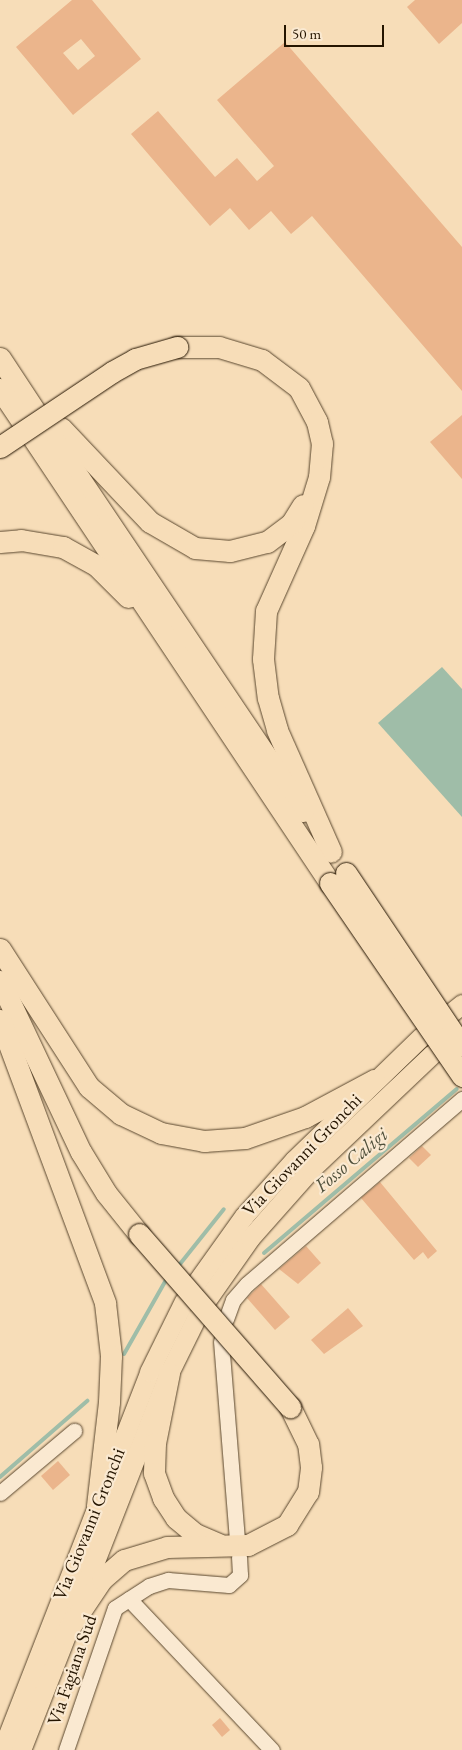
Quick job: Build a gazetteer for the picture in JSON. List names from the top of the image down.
{
  "streets": {
    "main road": ["Via Giovanni Gronchi"],
    "street": ["Via Fagiana Sud"]
  },
  "water": ["Fosso Caligi"],
  "scale_bar": "50 m"
}
